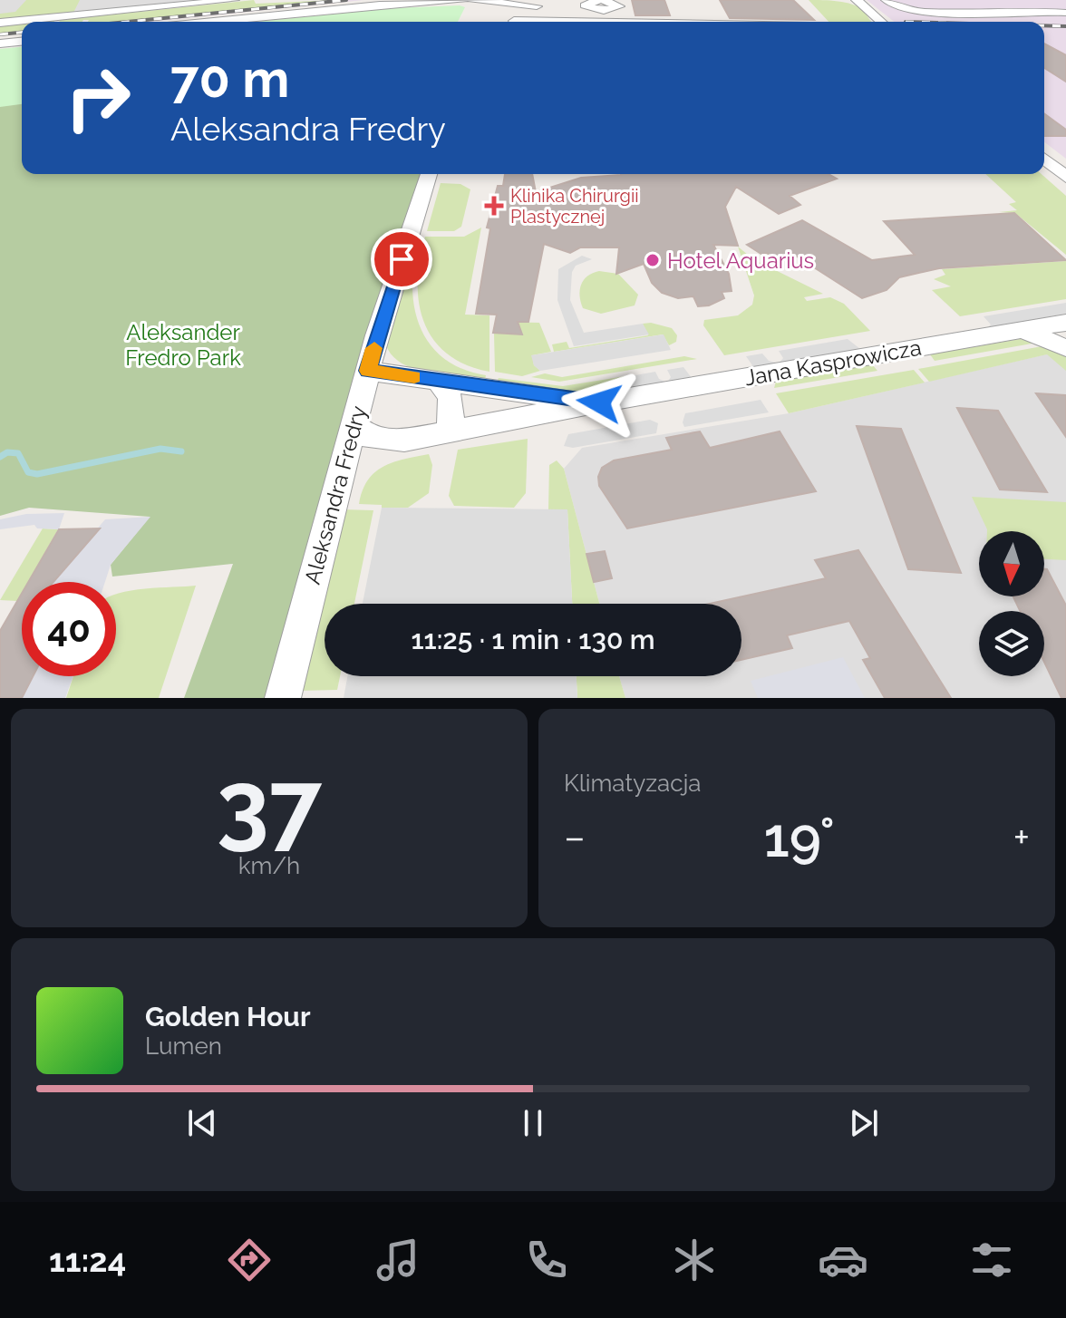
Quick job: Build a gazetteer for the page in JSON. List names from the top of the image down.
{
  "streets": {
    "street": ["Jana Kasprowicza", "Aleksandra Fredry"]
  },
  "crossings": [
    ["Jana Kasprowicza", "Aleksandra Fredry"]
  ],
  "parks": ["Aleksander Fredro Park"],
  "places": {
    "health": ["Klinika Chirurgii Plastycznej"],
    "other": ["Hotel Aquarius"]
  },
  "north": "bottom",
  "page": {
    "turn": ["70 m", "Aleksandra Fredry"],
    "limit": "40",
    "trip": "11:25 · 1 min · 130 m",
    "tile": [
      ["37", "km/h"],
      "Klimatyzacja"
    ],
    "heat": ["−", "19°", "+"],
    "song": ["Golden Hour", "Lumen"],
    "tabs": "11:24"
  }
}
